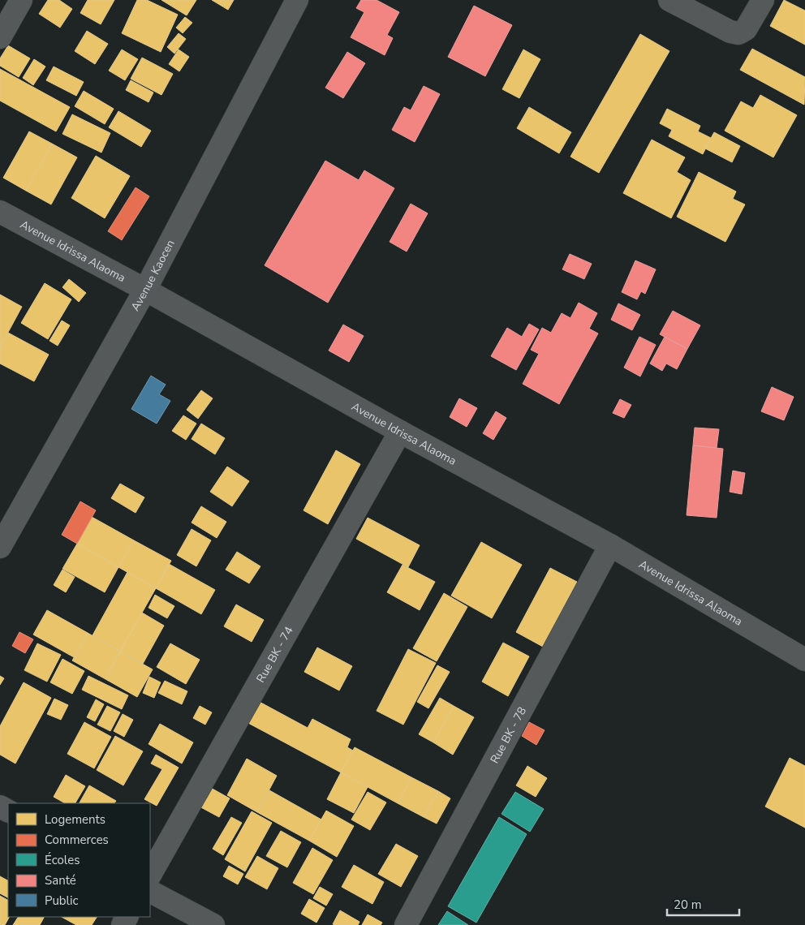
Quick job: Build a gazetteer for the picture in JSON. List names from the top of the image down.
{
  "streets": {
    "street": [
      "Avenue Idrissa Alaoma",
      "Avenue Kaocen",
      "Rue BK - 74",
      "Rue BK - 78"
    ]
  },
  "crossings": [
    ["Avenue Idrissa Alaoma", "Avenue Kaocen"],
    ["Avenue Idrissa Alaoma", "Rue BK - 74"],
    ["Avenue Idrissa Alaoma", "Rue BK - 78"]
  ],
  "legend": [
    "Logements",
    "Commerces",
    "Écoles",
    "Santé",
    "Public"
  ],
  "scale_bar": "20 m"
}
